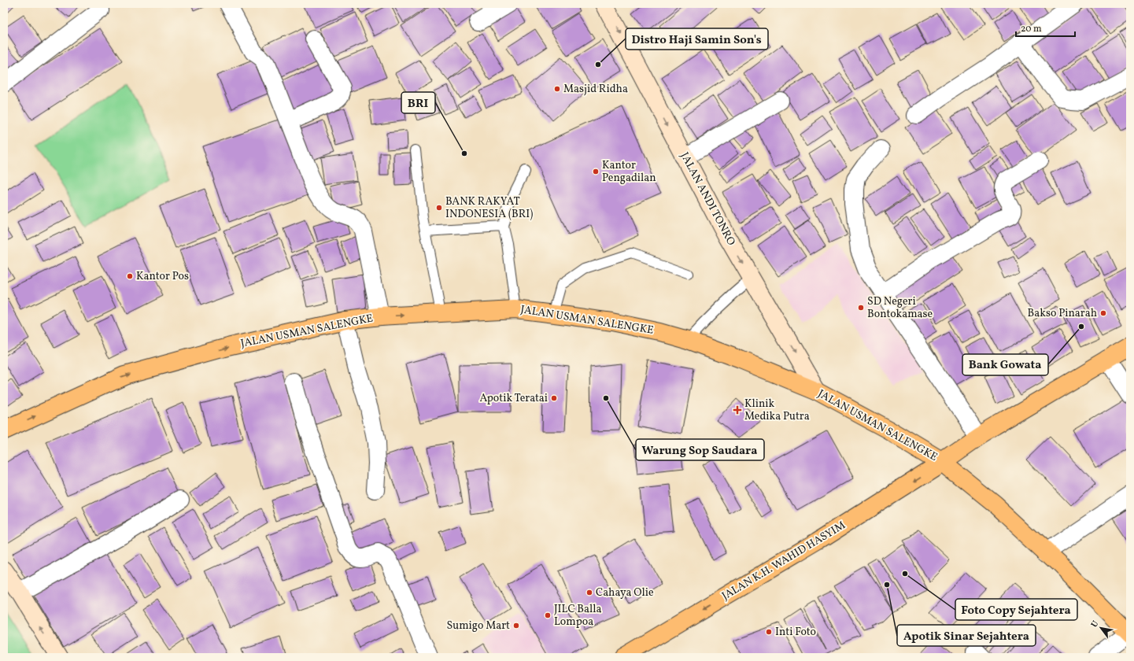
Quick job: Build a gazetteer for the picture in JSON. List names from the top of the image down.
{
  "streets": {
    "main road": ["JALAN USMAN SALENGKE", "JALAN K.H. WAHID HASYIM"],
    "street": ["JALAN ANDI TONRO"]
  },
  "crossings": [
    ["JALAN ANDI TONRO", "JALAN USMAN SALENGKE"],
    ["JALAN USMAN SALENGKE", "JALAN K.H. WAHID HASYIM"]
  ],
  "one_way": ["JALAN ANDI TONRO", "JALAN K.H. WAHID HASYIM"],
  "places": {
    "other": [
      "Distro Haji Samin Son's",
      "Masjid Ridha",
      "BRI",
      "Kantor Pengadilan",
      "BANK RAKYAT INDONESIA (BRI)",
      "Kantor Pos",
      "SD Negeri Bontokamase",
      "Bakso Pinarah",
      "Bank Gowata",
      "Apotik Teratai",
      "Warung Sop Saudara",
      "Foto Copy Sejahtera",
      "Apotik Sinar Sejahtera",
      "Cahaya Olie",
      "JILC Balla Lompoa",
      "Sumigo Mart",
      "Inti Foto"
    ],
    "health": ["Klinik Medika Putra"]
  },
  "scale_bar": "20 m",
  "north": "top left"
}
